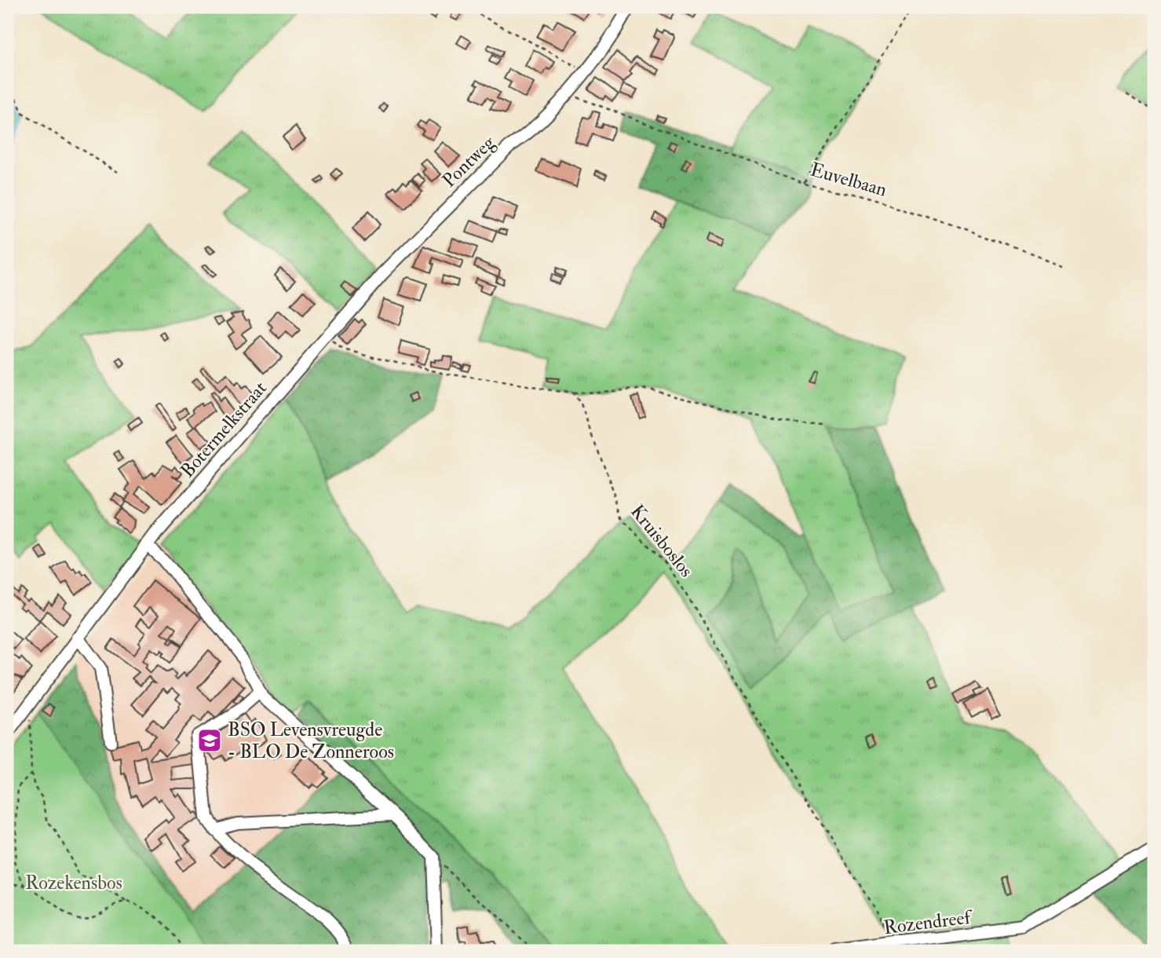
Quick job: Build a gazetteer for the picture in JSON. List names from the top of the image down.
{
  "streets": {
    "street": ["Pontweg", "Botermelkstraat", "Rozendreef"],
    "path": ["Euvelbaan", "Kruisboslos"]
  },
  "crossings": [
    ["Pontweg", "Euvelbaan"],
    ["Pontweg", "Botermelkstraat"],
    ["Kruisboslos", "Rozendreef"]
  ],
  "parks": ["Rozekensbos"],
  "places": {
    "school or university": ["BSO Levensvreugde - BLO De Zonneroos"]
  }
}
